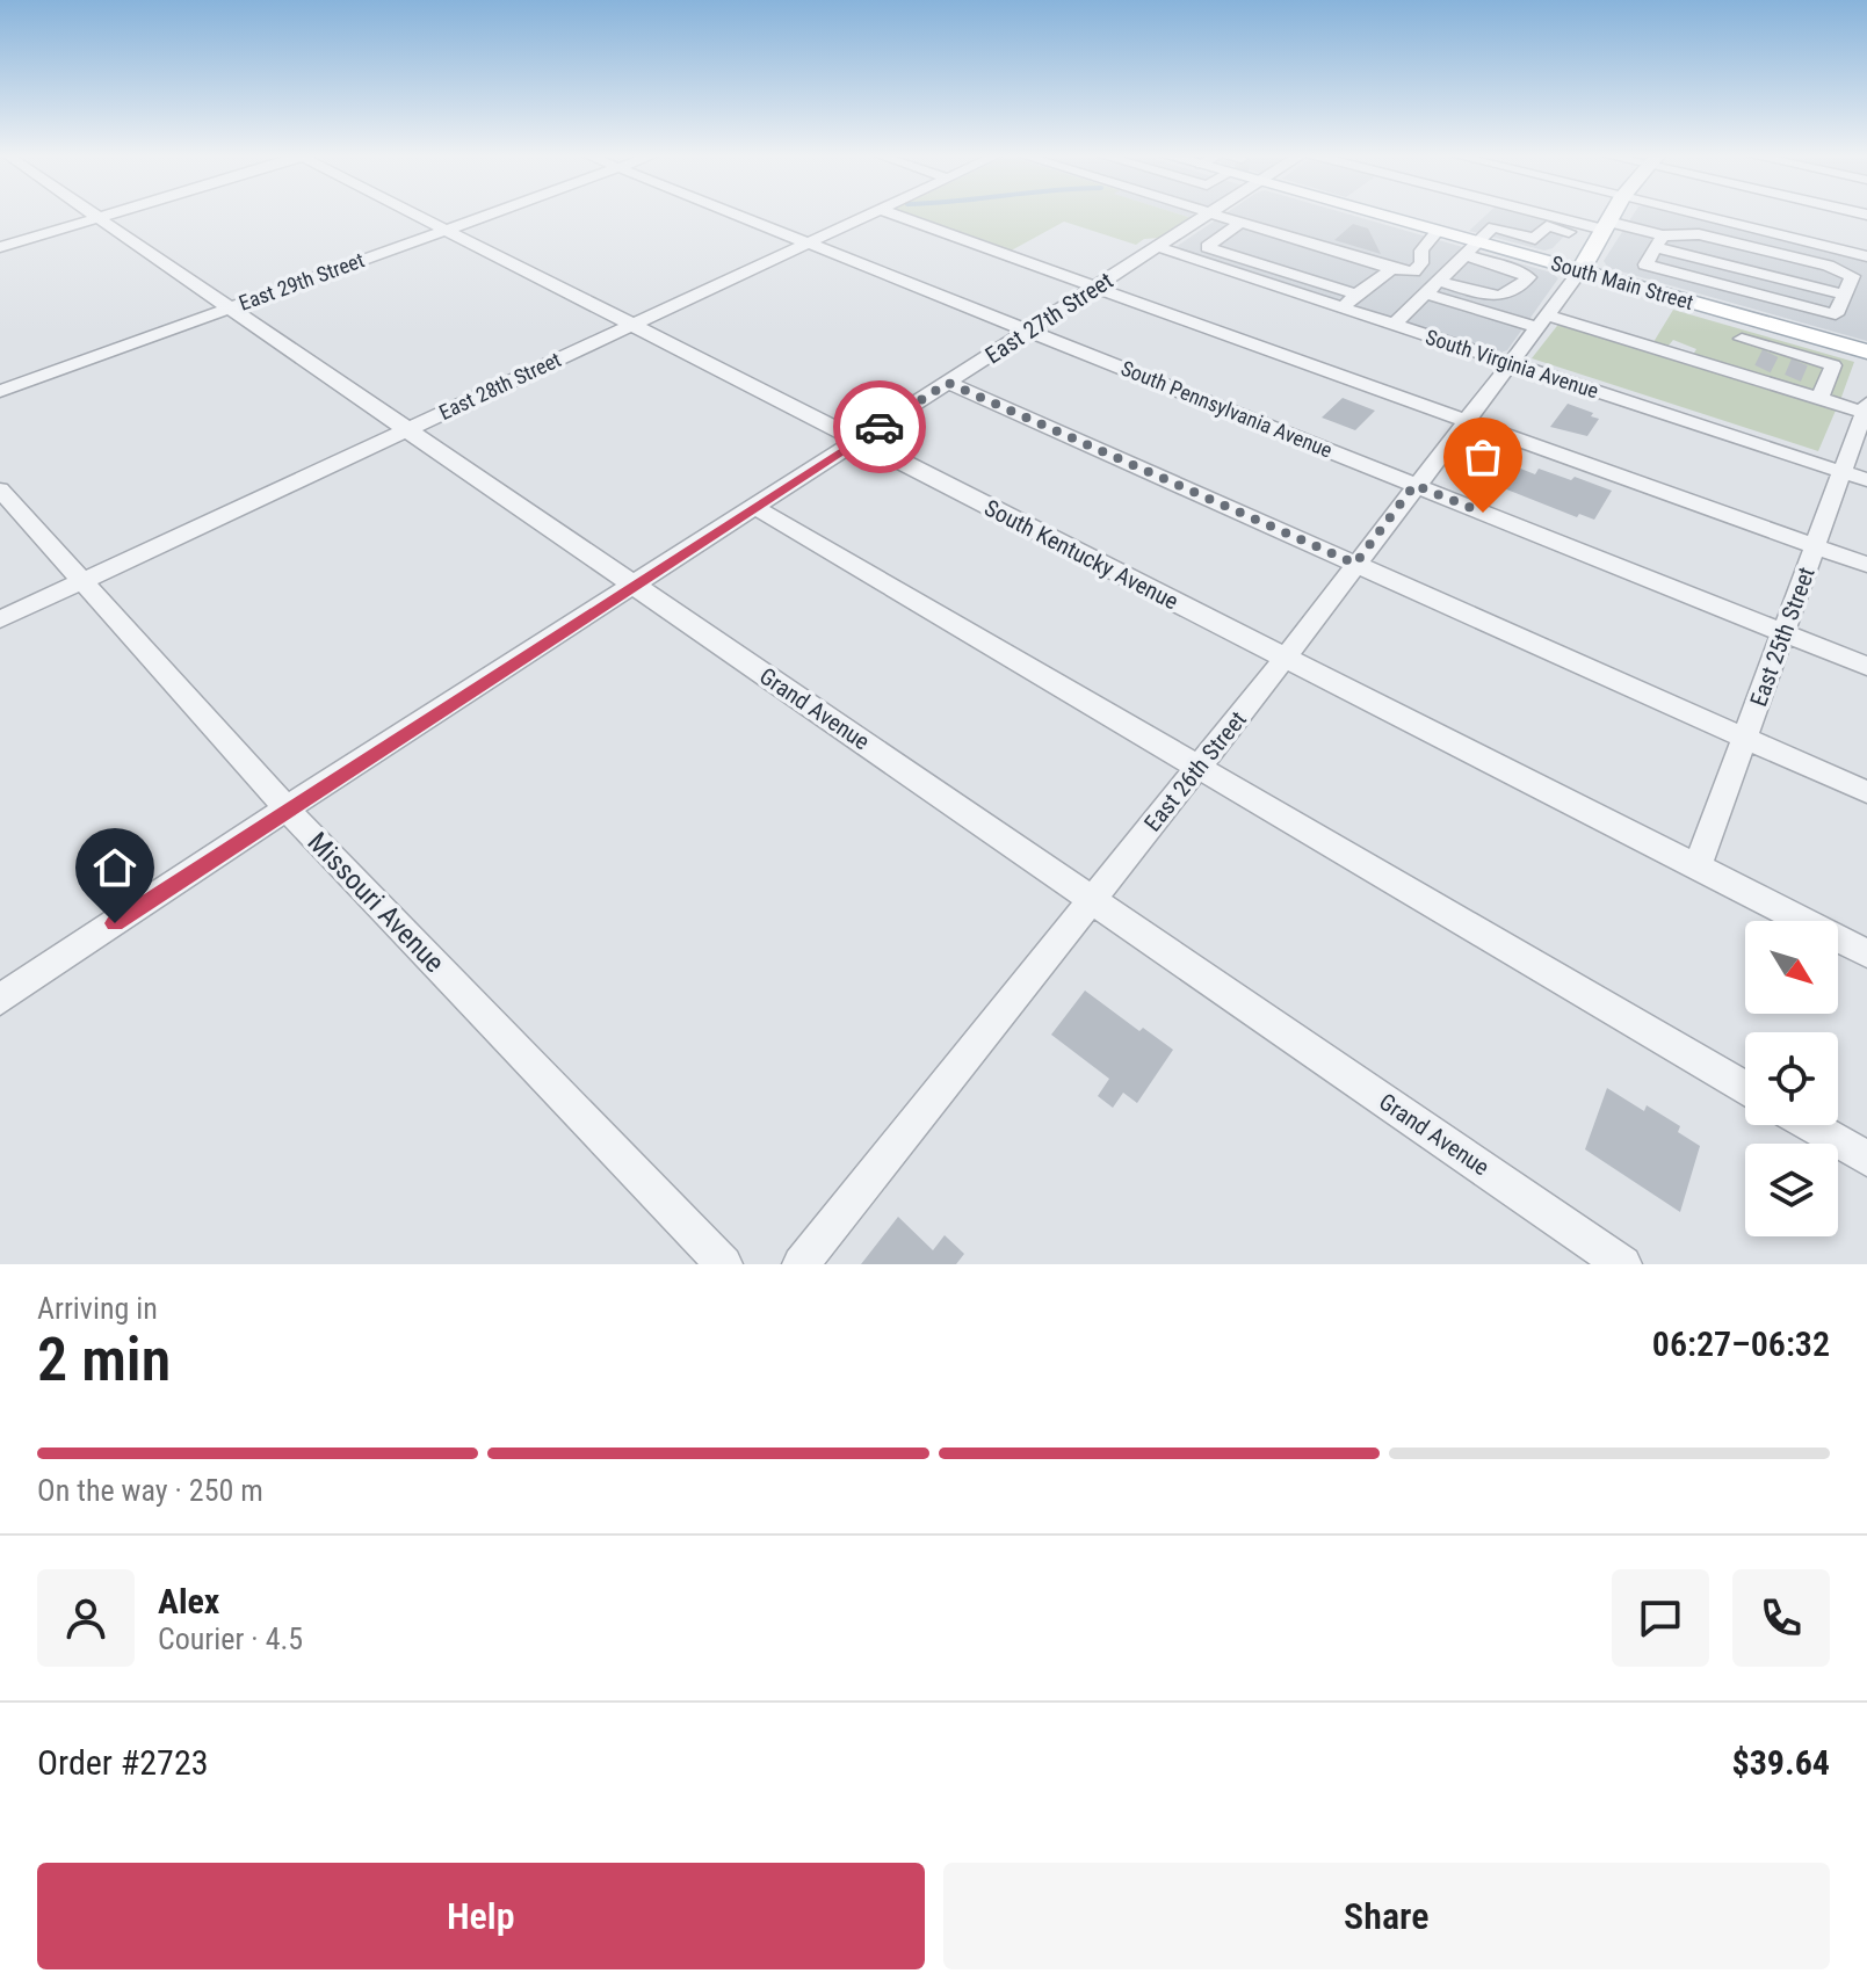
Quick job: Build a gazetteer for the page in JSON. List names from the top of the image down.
{
  "streets": {
    "main road": ["South Main Street"],
    "street": [
      "East 29th Street",
      "East 27th Street",
      "South Virginia Avenue",
      "East 28th Street",
      "South Pennsylvania Avenue",
      "South Kentucky Avenue",
      "East 25th Street",
      "Grand Avenue",
      "East 26th Street",
      "Missouri Avenue"
    ]
  },
  "crossings": [
    ["East 29th Street", "South Kentucky Avenue"],
    ["East 29th Street", "Grand Avenue"],
    ["South Main Street", "East 26th Street"],
    ["East 27th Street", "South Virginia Avenue"],
    ["East 27th Street", "South Pennsylvania Avenue"],
    ["East 27th Street", "South Kentucky Avenue"],
    ["East 27th Street", "Grand Avenue"],
    ["East 27th Street", "Missouri Avenue"],
    ["South Virginia Avenue", "East 25th Street"],
    ["South Virginia Avenue", "East 26th Street"],
    ["East 28th Street", "South Pennsylvania Avenue"],
    ["East 28th Street", "South Kentucky Avenue"],
    ["East 28th Street", "Grand Avenue"],
    ["East 28th Street", "Missouri Avenue"],
    ["South Pennsylvania Avenue", "East 25th Street"],
    ["South Pennsylvania Avenue", "East 26th Street"],
    ["South Kentucky Avenue", "East 25th Street"],
    ["South Kentucky Avenue", "East 26th Street"],
    ["Grand Avenue", "East 26th Street"]
  ],
  "north": "bottom right",
  "page": {
    "heading": ["2 min", "Arriving in", "06:27–06:32"],
    "panel": [
      "Alex",
      "Courier · 4.5",
      "Order #2723",
      "$39.64"
    ],
    "bar": "On the way · 250 m",
    "buttons": ["Help", "Share"]
  }
}
